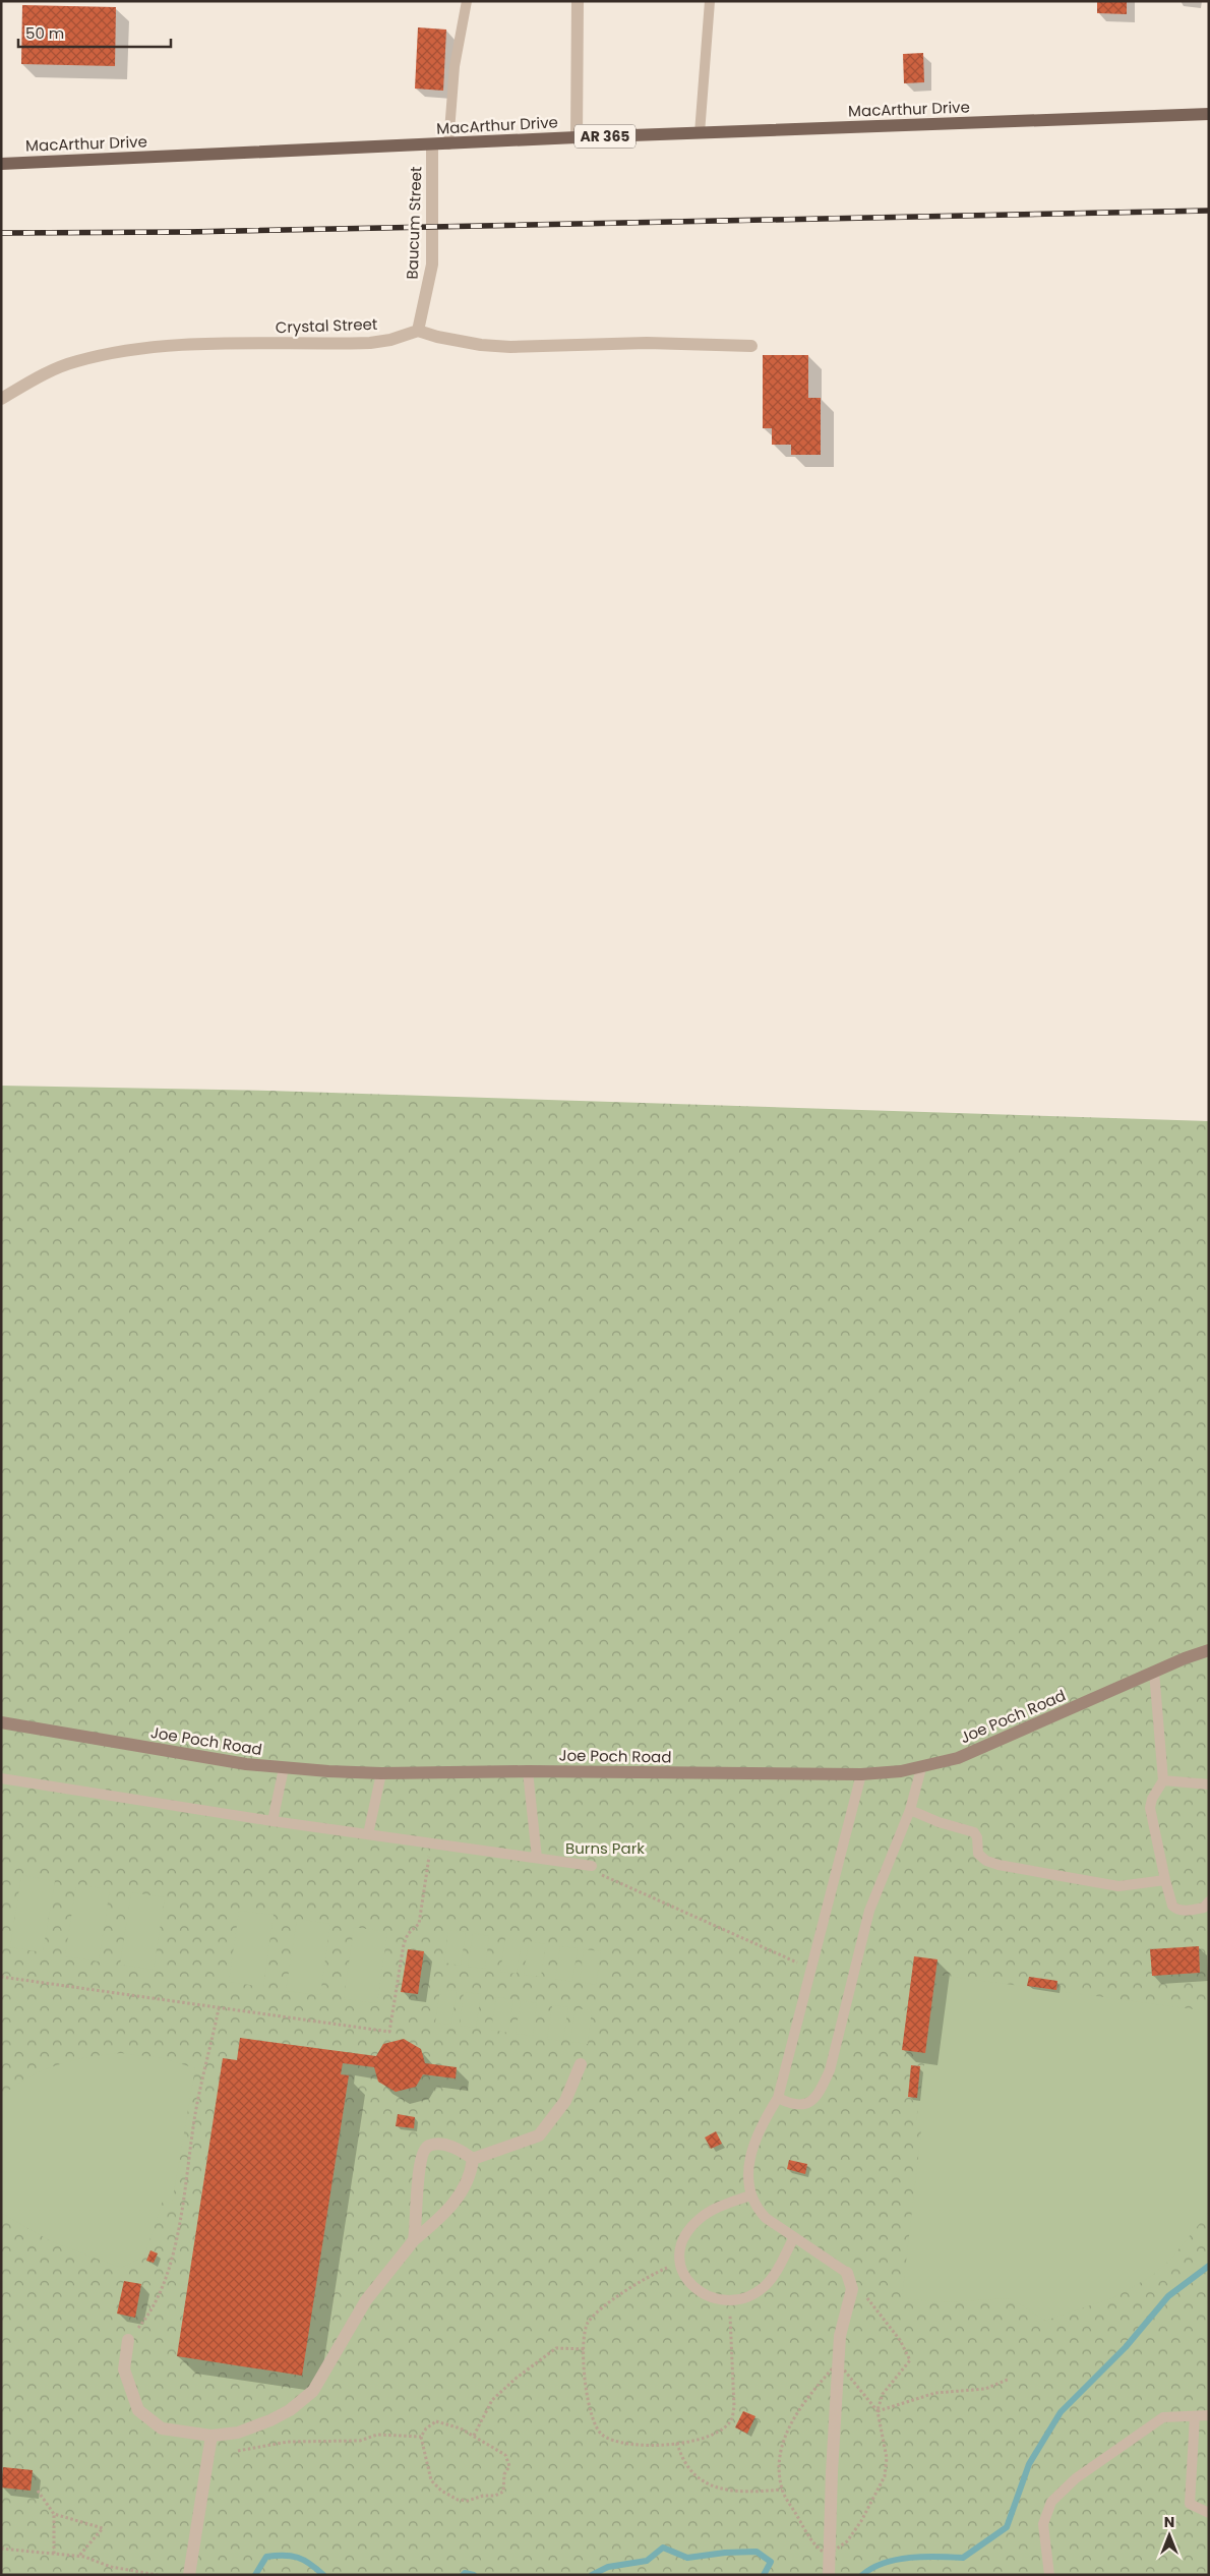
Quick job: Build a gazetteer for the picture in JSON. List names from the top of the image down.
{
  "streets": {
    "main road": ["MacArthur Drive", "AR 365"],
    "street": ["Baucum Street", "Crystal Street", "Joe Poch Road"]
  },
  "crossings": [
    ["MacArthur Drive", "Baucum Street"],
    ["Baucum Street", "Crystal Street"]
  ],
  "parks": ["Burns Park"],
  "scale_bar": "50 m",
  "north": "top"
}
